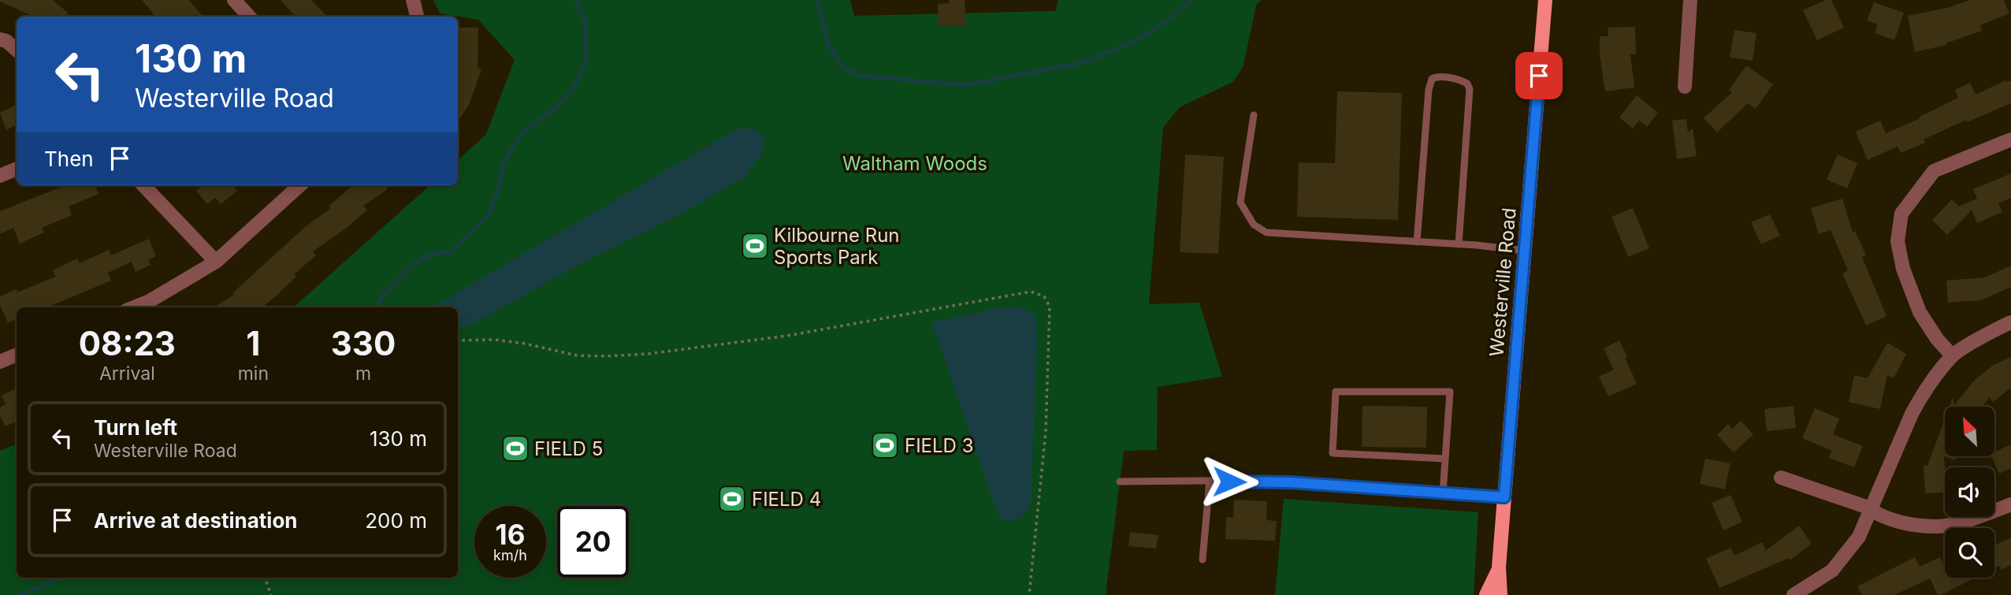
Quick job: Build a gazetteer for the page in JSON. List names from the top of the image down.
{
  "streets": {
    "main road": ["Westerville Road"]
  },
  "parks": ["Waltham Woods"],
  "places": {
    "sports": [
      "Kilbourne Run Sports Park",
      "FIELD 3",
      "FIELD 5",
      "FIELD 4"
    ]
  },
  "north": "top left",
  "page": {
    "turn": ["130 m", "Westerville Road"],
    "then": "Then",
    "eta": [
      "08:23",
      "Arrival",
      "1",
      "min",
      "330",
      "m"
    ],
    "list": [
      {
        "name": "Turn left",
        "note": "Westerville Road",
        "value": "130 m"
      },
      {
        "name": "Arrive at destination",
        "value": "200 m"
      }
    ],
    "speed": "16 km/h",
    "limit": "20"
  }
}
